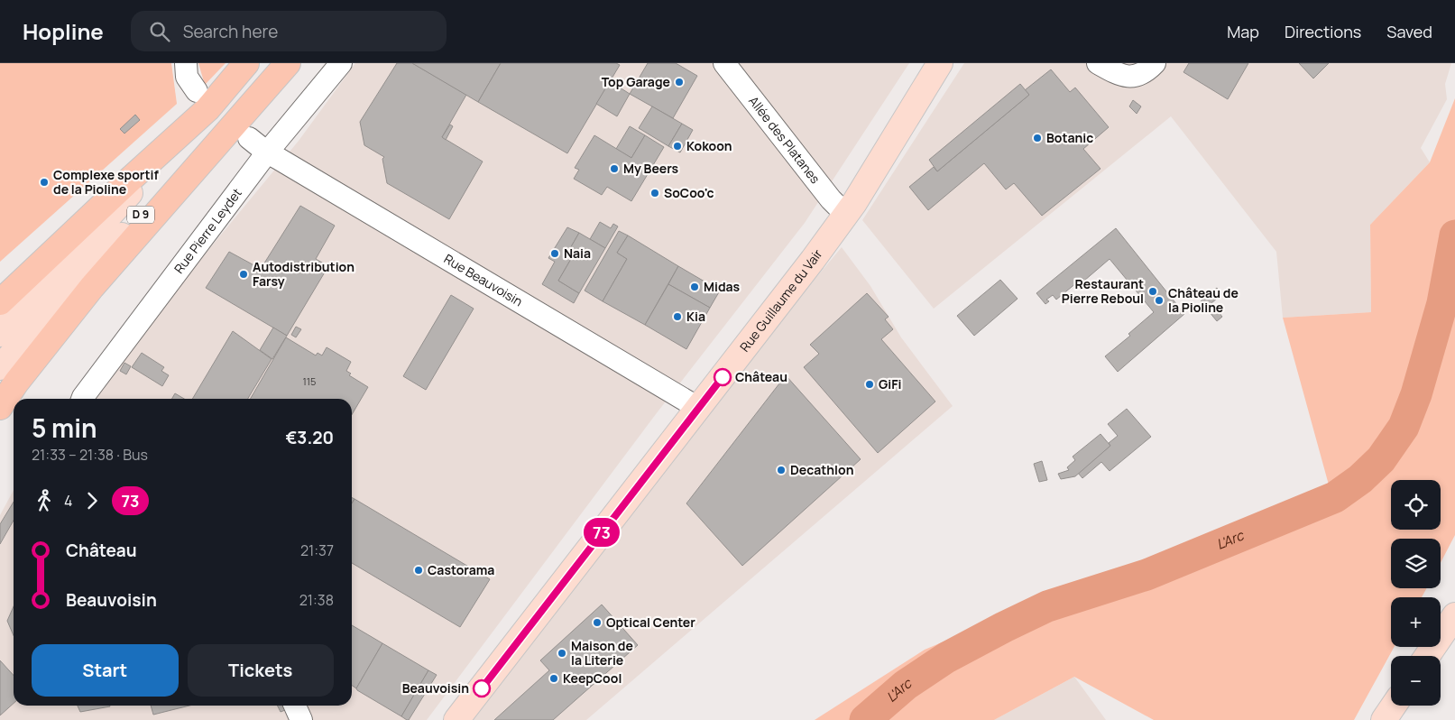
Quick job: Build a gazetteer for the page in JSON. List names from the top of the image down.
{
  "streets": {
    "highway": ["D 9"],
    "main road": ["Rue Guillaume du Vair"],
    "street": ["Allée des Platanes", "Rue Pierre Leydet", "Rue Beauvoisin"]
  },
  "crossings": [
    ["Allée des Platanes", "Rue Guillaume du Vair"],
    ["Rue Pierre Leydet", "Rue Beauvoisin"],
    ["Rue Beauvoisin", "Rue Guillaume du Vair"]
  ],
  "water": ["L'Arc"],
  "places": [
    "Top Garage",
    "Botanic",
    "Kokoon",
    "My Beers",
    "Complexe sportif de la Pioline",
    "SoCoo'c",
    "Naia",
    "Autodistribution Farsy",
    "Midas",
    "Restaurant Pierre Reboul",
    "Château de la Pioline",
    "Kia",
    "Château",
    "GiFi",
    "Decathlon",
    "Castorama",
    "Optical Center",
    "Maison de la Literie",
    "KeepCool",
    "Beauvoisin"
  ],
  "lines": ["bus line 73"],
  "house_numbers": ["115"],
  "page": {
    "header": "Hopline",
    "search": "Search here",
    "nav": ["Map", "Directions", "Saved"],
    "on_map": "73",
    "heading": ["5 min", "21:33 – 21:38 · Bus", "€3.20"],
    "legs": ["4", "73"],
    "map_buttons": ["+", "−"],
    "list": [
      {
        "name": "Château",
        "value": "21:37"
      },
      {
        "name": "Beauvoisin",
        "value": "21:38"
      }
    ],
    "buttons": ["Start", "Tickets"]
  }
}
